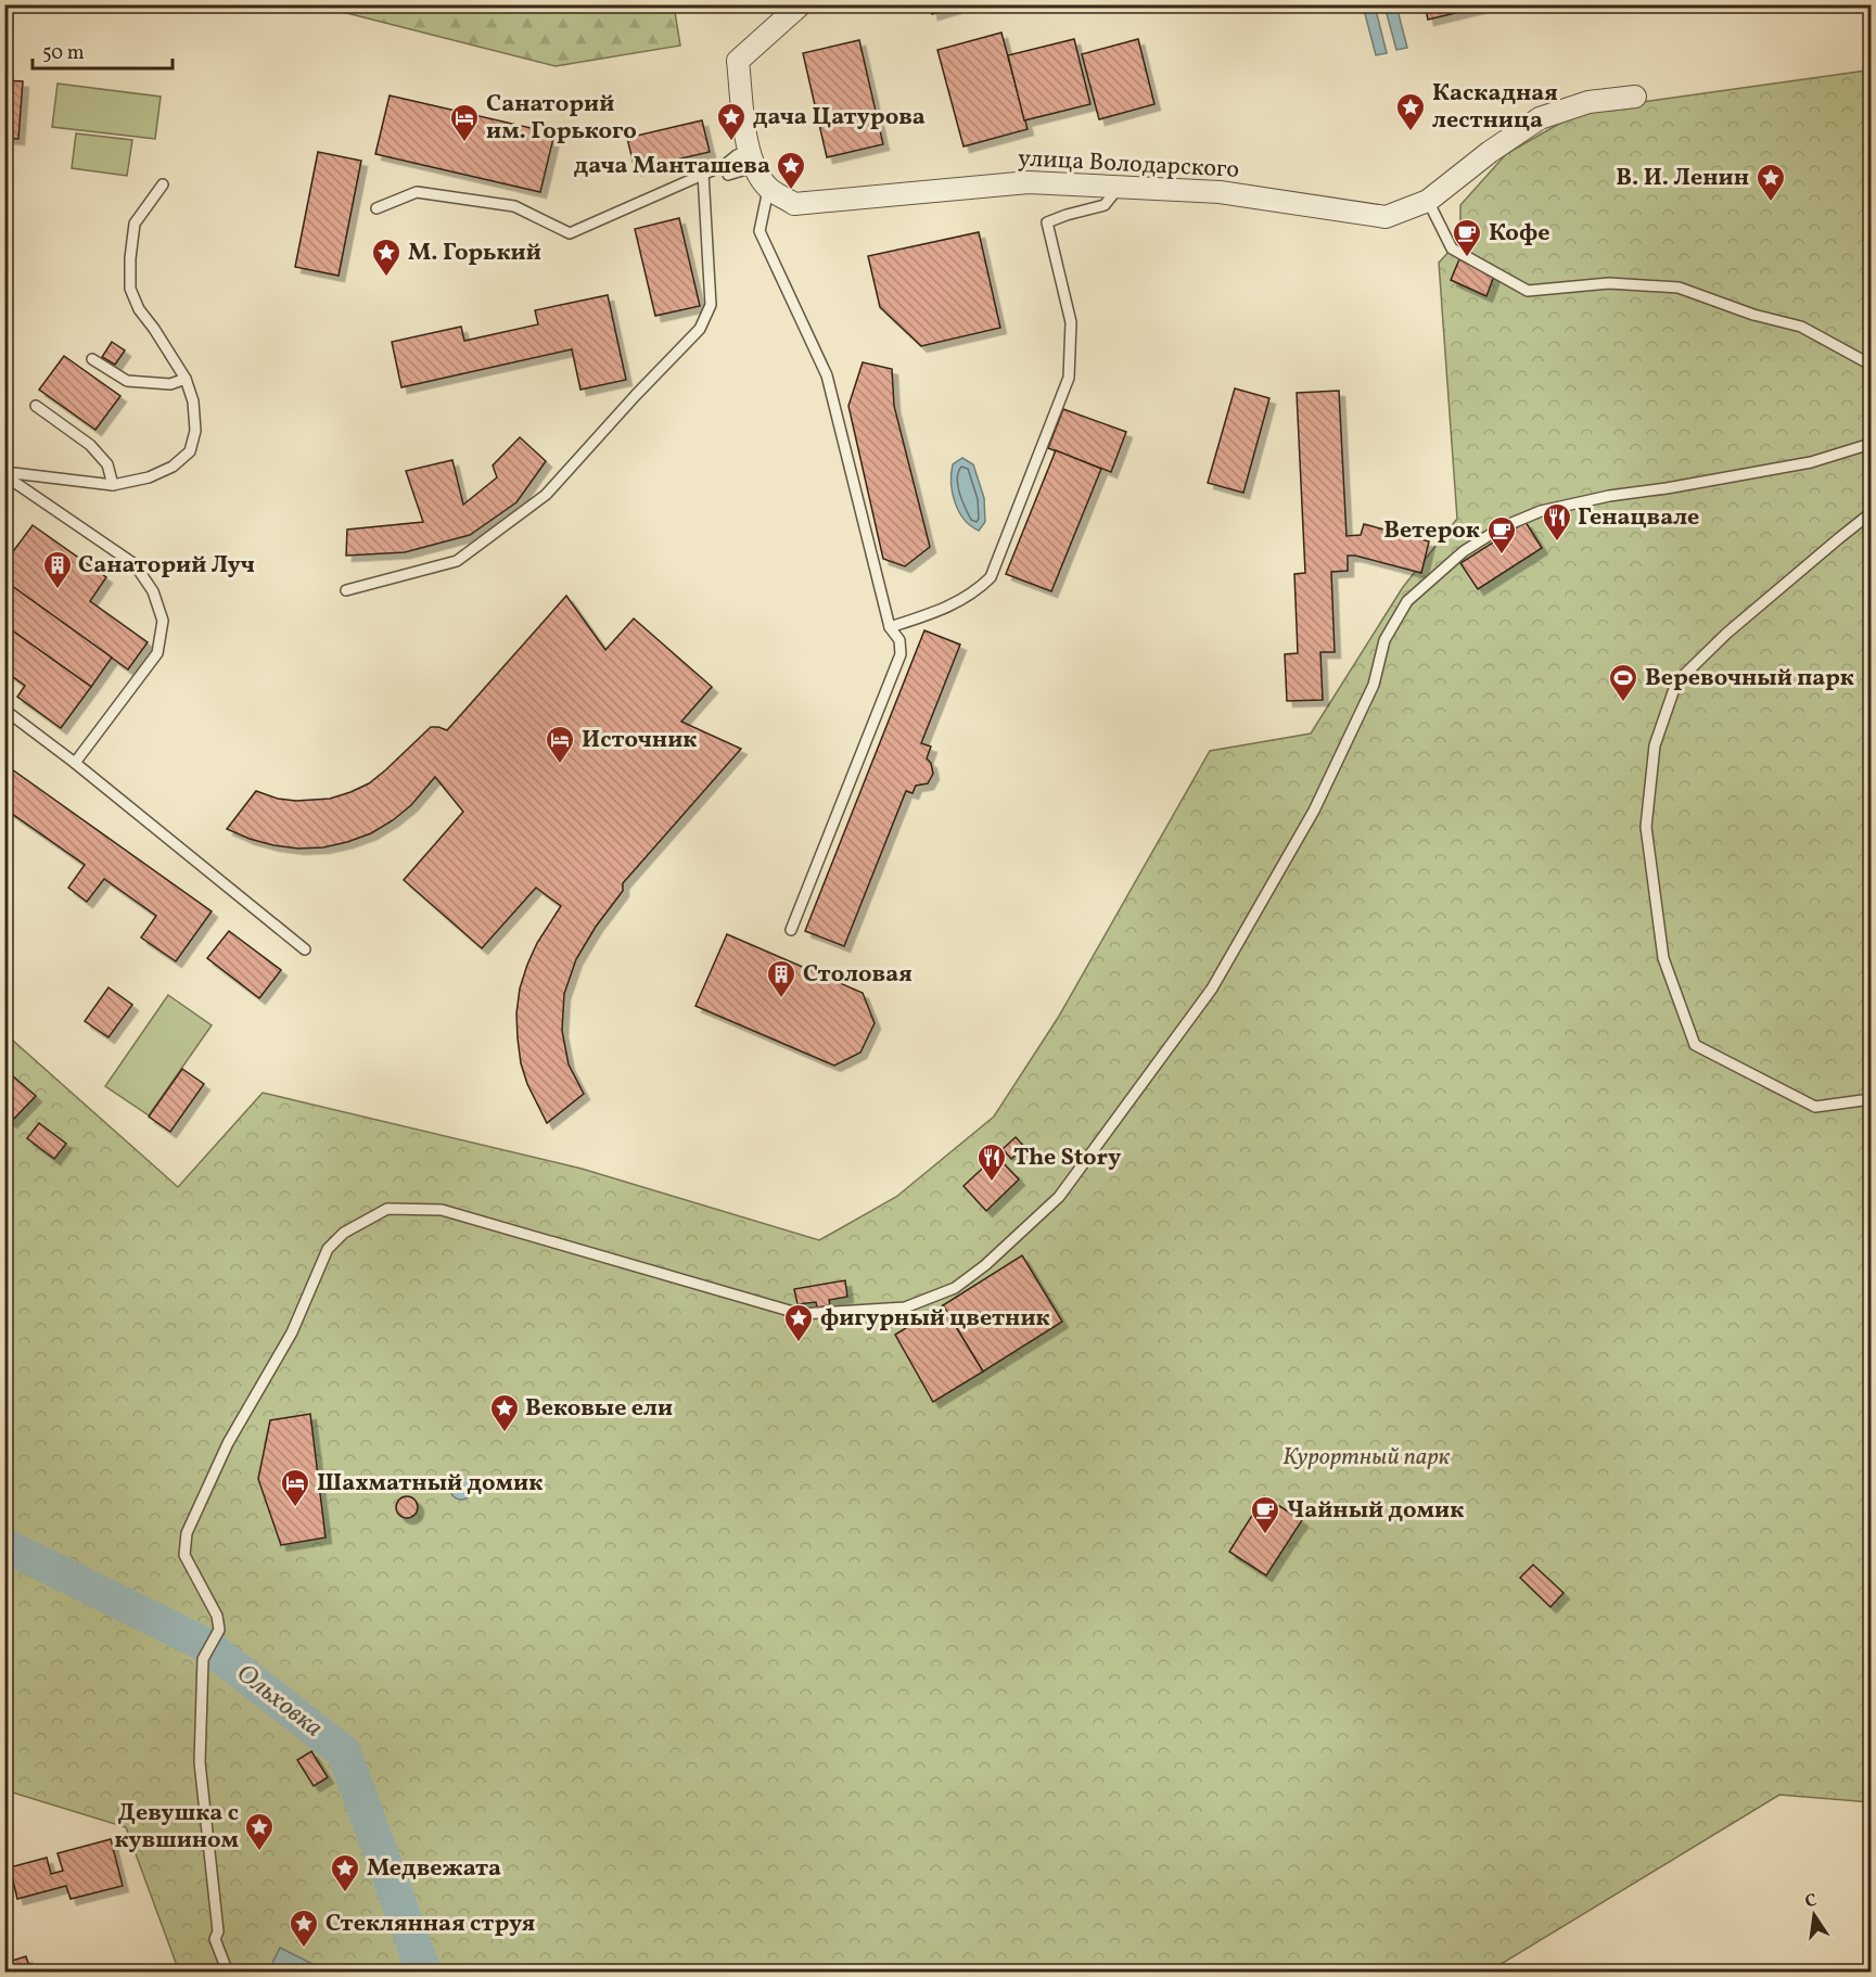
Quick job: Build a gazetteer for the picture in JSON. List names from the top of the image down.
{
  "streets": {
    "street": ["улица Володарского"]
  },
  "water": ["Ольховка"],
  "parks": ["Курортный парк"],
  "places": {
    "place": [
      "Каскадная лестница",
      "дача Цатурова",
      "дача Манташева",
      "В. И. Ленин",
      "М. Горький",
      "фигурный цветник",
      "Вековые ели",
      "Девушка с кувшином",
      "Медвежата",
      "Стеклянная струя"
    ],
    "hotel": ["Санаторий им. Горького", "Источник", "Шахматный домик"],
    "cafe": ["Кофе", "Ветерок", "Чайный домик"],
    "restaurant": ["Генацвале", "The Story"],
    "building": ["Cанаторий Луч", "Столовая"],
    "sports": ["Веревочный парк"]
  },
  "scale_bar": "50 m",
  "north": "top"
}
